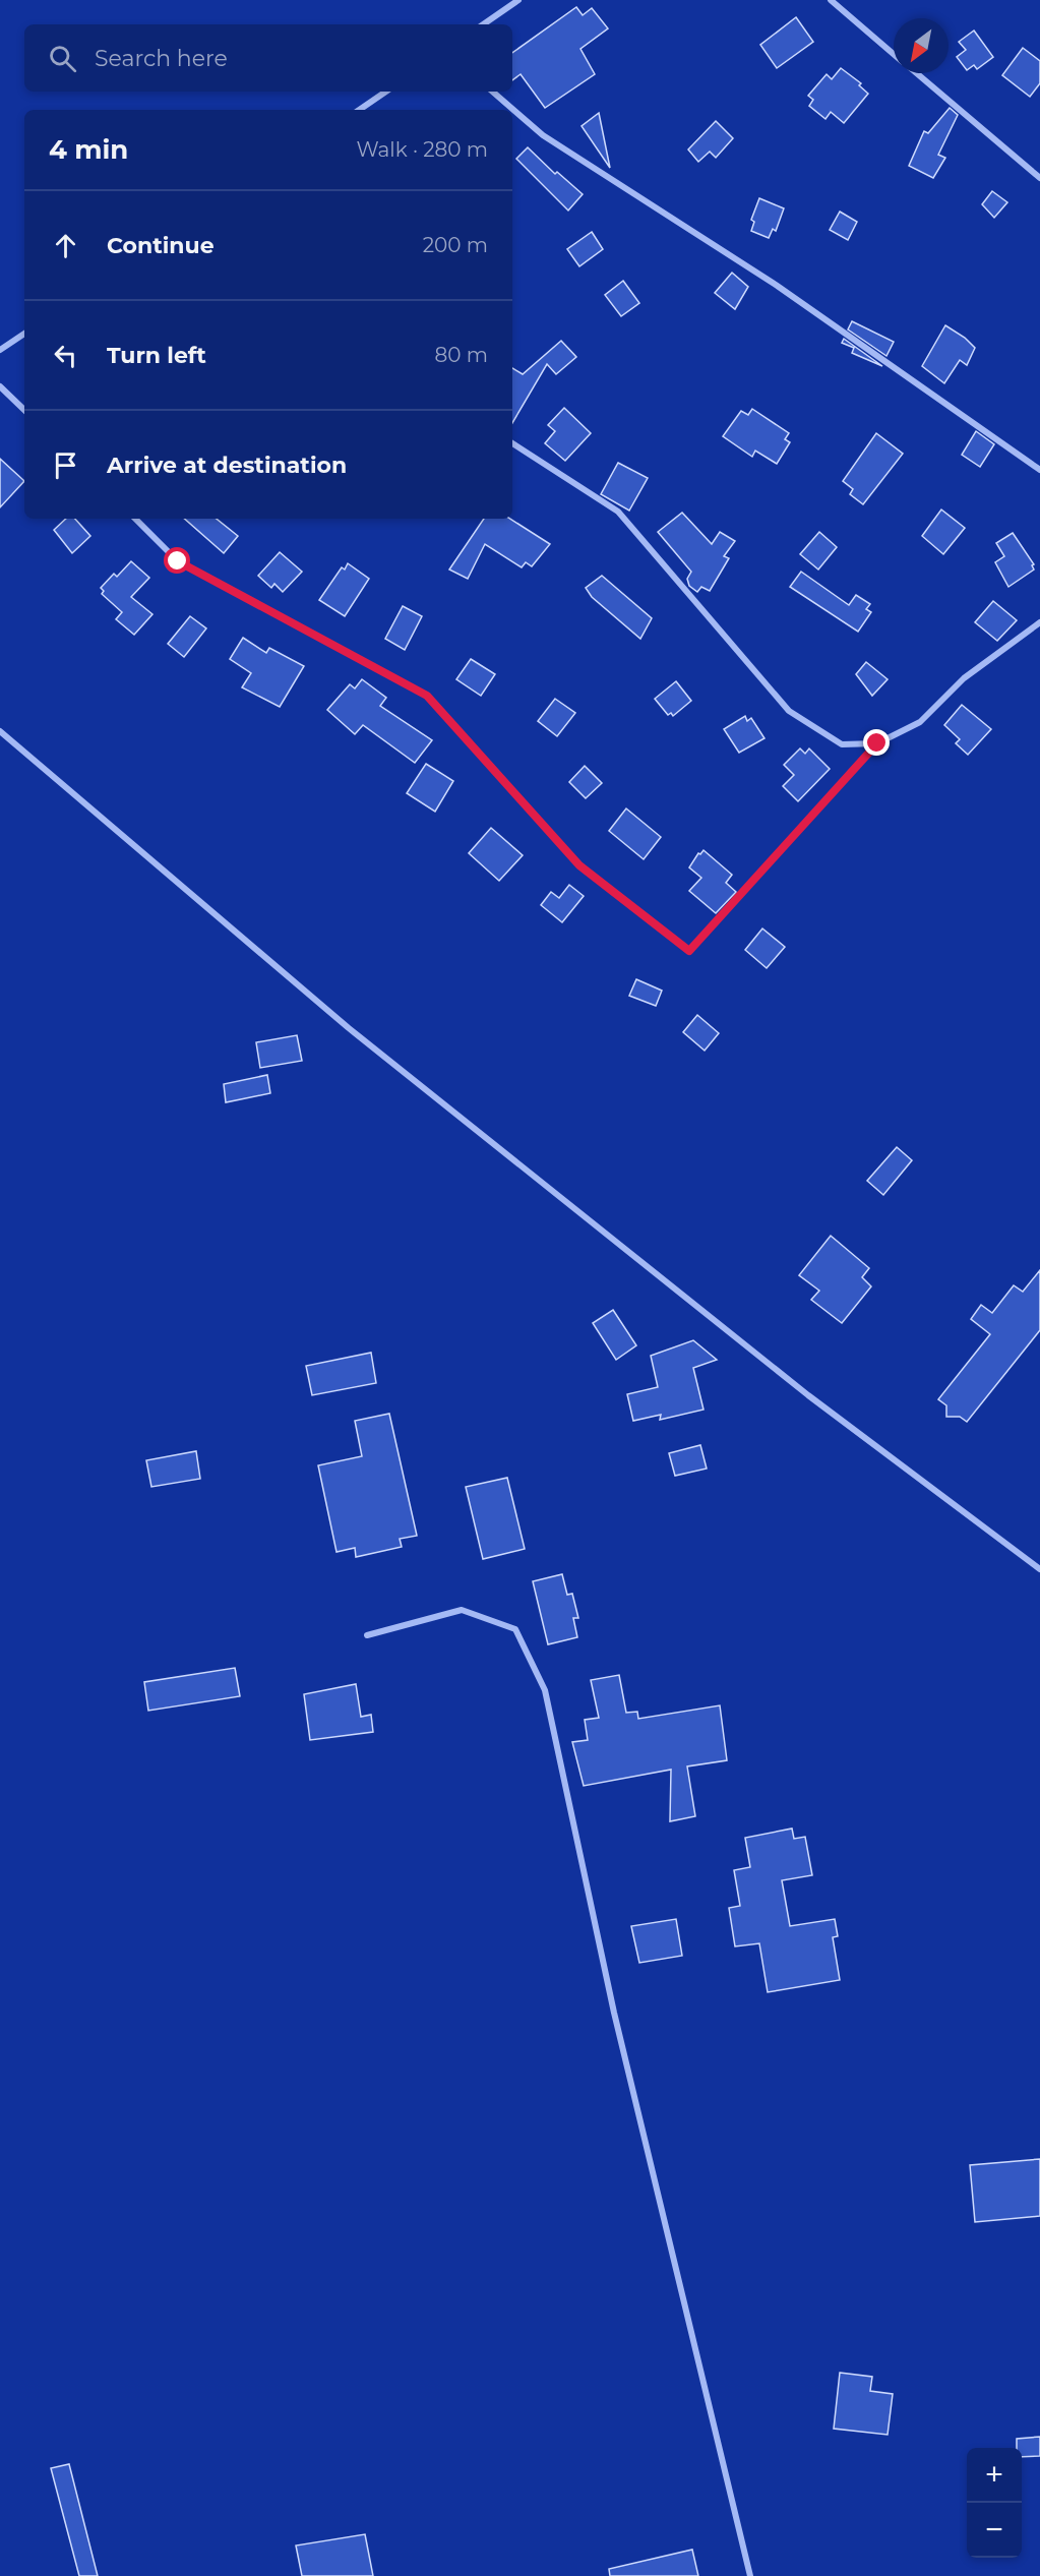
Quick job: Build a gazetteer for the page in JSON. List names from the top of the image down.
{
  "north": "bottom left",
  "page": {
    "search": "Search here",
    "heading": ["4 min", "Walk · 280 m"],
    "list": [
      ["Continue", "200 m"],
      ["Turn left", "80 m"],
      "Arrive at destination"
    ],
    "map_buttons": ["+", "−"]
  }
}
